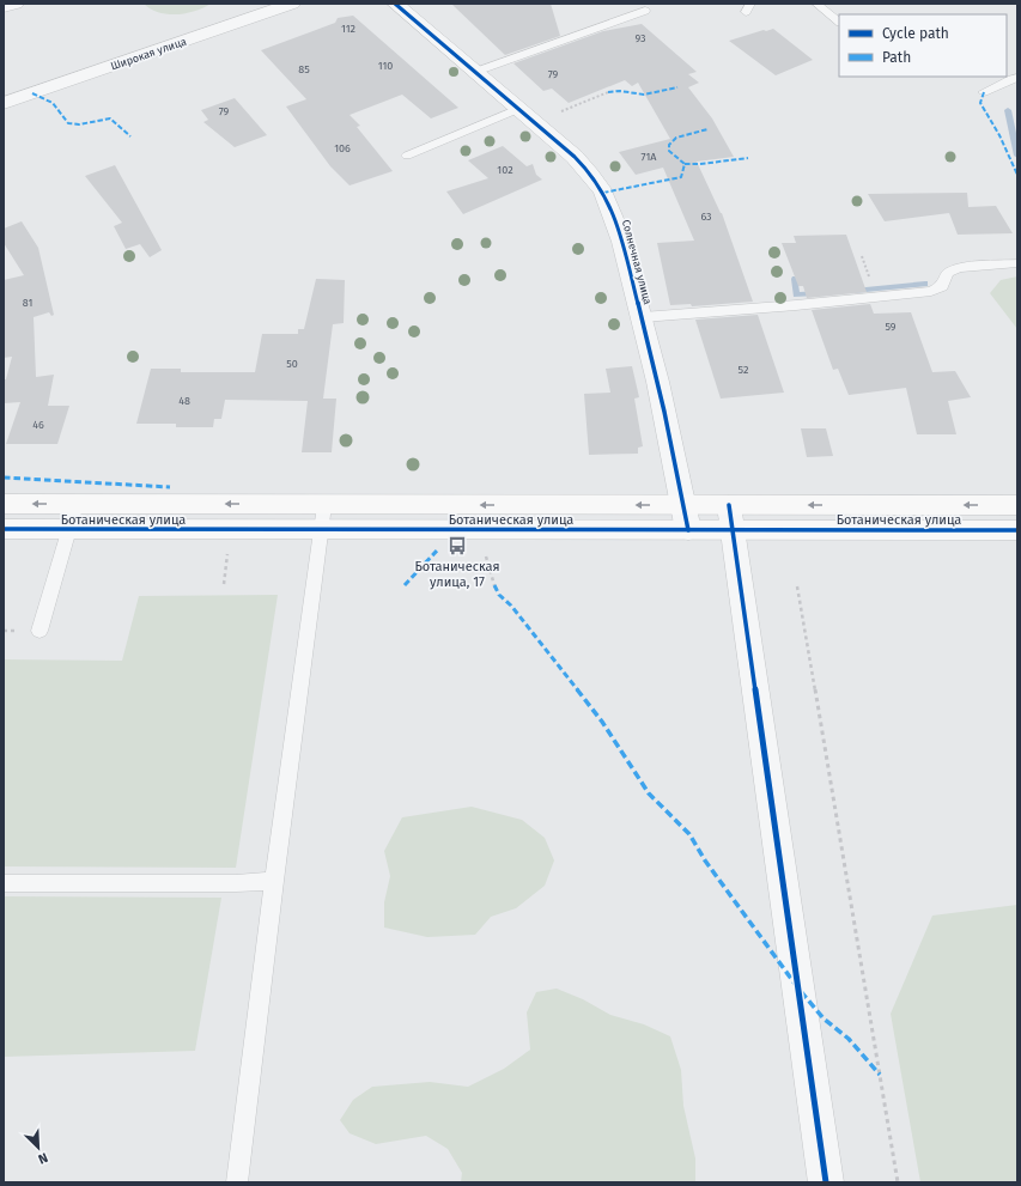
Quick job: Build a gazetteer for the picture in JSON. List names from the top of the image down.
{
  "streets": {
    "street": ["Широкая улица", "Солнечная улица", "Ботаническая улица"]
  },
  "crossings": [
    ["Солнечная улица", "Ботаническая улица"]
  ],
  "places": {
    "bus stop": ["Ботаническая улица, 17"]
  },
  "house_numbers": [
    "112",
    "93",
    "110",
    "85",
    "79",
    "79",
    "106",
    "71А",
    "102",
    "63",
    "81",
    "59",
    "50",
    "52",
    "48",
    "46"
  ],
  "legend": ["Cycle path", "Path"],
  "north": "bottom right"
}
